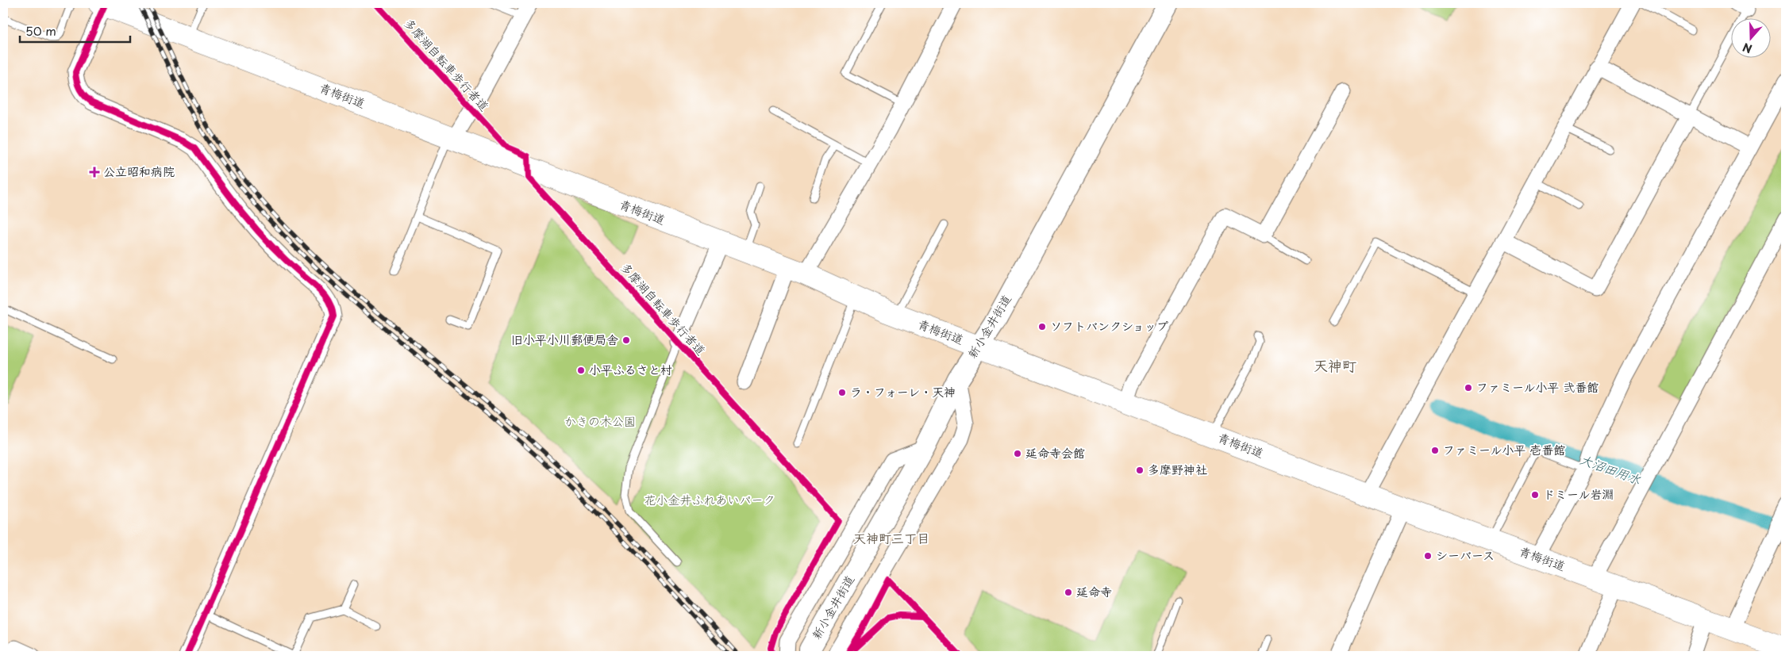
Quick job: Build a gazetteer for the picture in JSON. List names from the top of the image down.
{
  "streets": {
    "main road": ["青梅街道", "新小金井街道"],
    "cycle path": ["多摩湖自転車歩行者道"]
  },
  "crossings": [
    ["青梅街道", "新小金井街道"]
  ],
  "districts": ["天神町", "天神町三丁目"],
  "water": ["大沼田用水"],
  "parks": ["かきの木公園", "花小金井ふれあいパーク"],
  "places": {
    "health": ["公立昭和病院"],
    "other": [
      "ソフトバンクショップ",
      "旧小平小川郵便局舎",
      "小平ふるさと村",
      "ファミール小平 弐番館",
      "ラ・フォーレ・天神",
      "ファミール小平 壱番館",
      "延命寺会館",
      "多摩野神社",
      "ドミール岩淵",
      "シーバース",
      "延命寺"
    ]
  },
  "scale_bar": "50 m",
  "north": "bottom"
}
